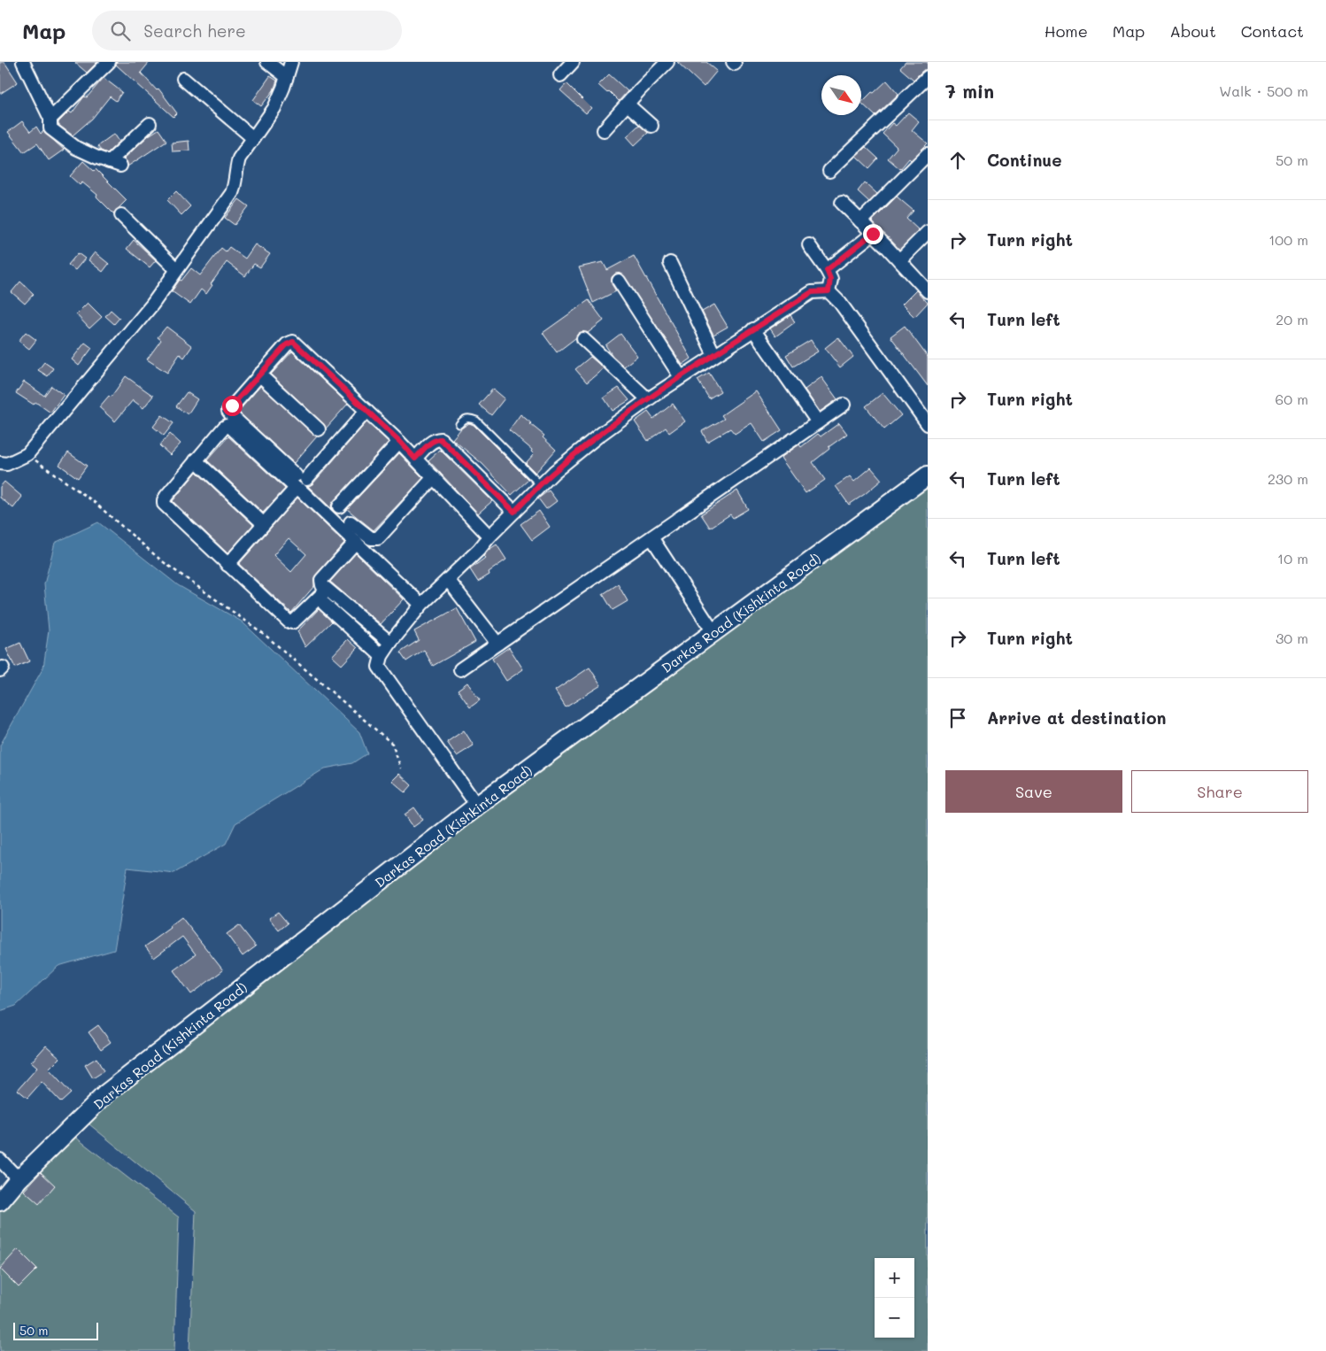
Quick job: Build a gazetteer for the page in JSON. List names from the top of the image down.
{
  "streets": {
    "main road": ["Darkas Road (Kishkinta Road)"]
  },
  "scale_bar": "50 m",
  "north": "bottom right",
  "page": {
    "header": "Map",
    "search": "Search here",
    "nav": [
      "Home",
      "Map",
      "About",
      "Contact"
    ],
    "heading": ["7 min", "Walk · 500 m"],
    "list": [
      ["Continue", "50 m"],
      ["Turn right", "100 m"],
      ["Turn left", "20 m"],
      ["Turn right", "60 m"],
      ["Turn left", "230 m"],
      ["Turn left", "10 m"],
      ["Turn right", "30 m"],
      "Arrive at destination"
    ],
    "buttons": ["Save", "Share"],
    "map_buttons": ["+", "−"],
    "scale": "50 m"
  }
}
